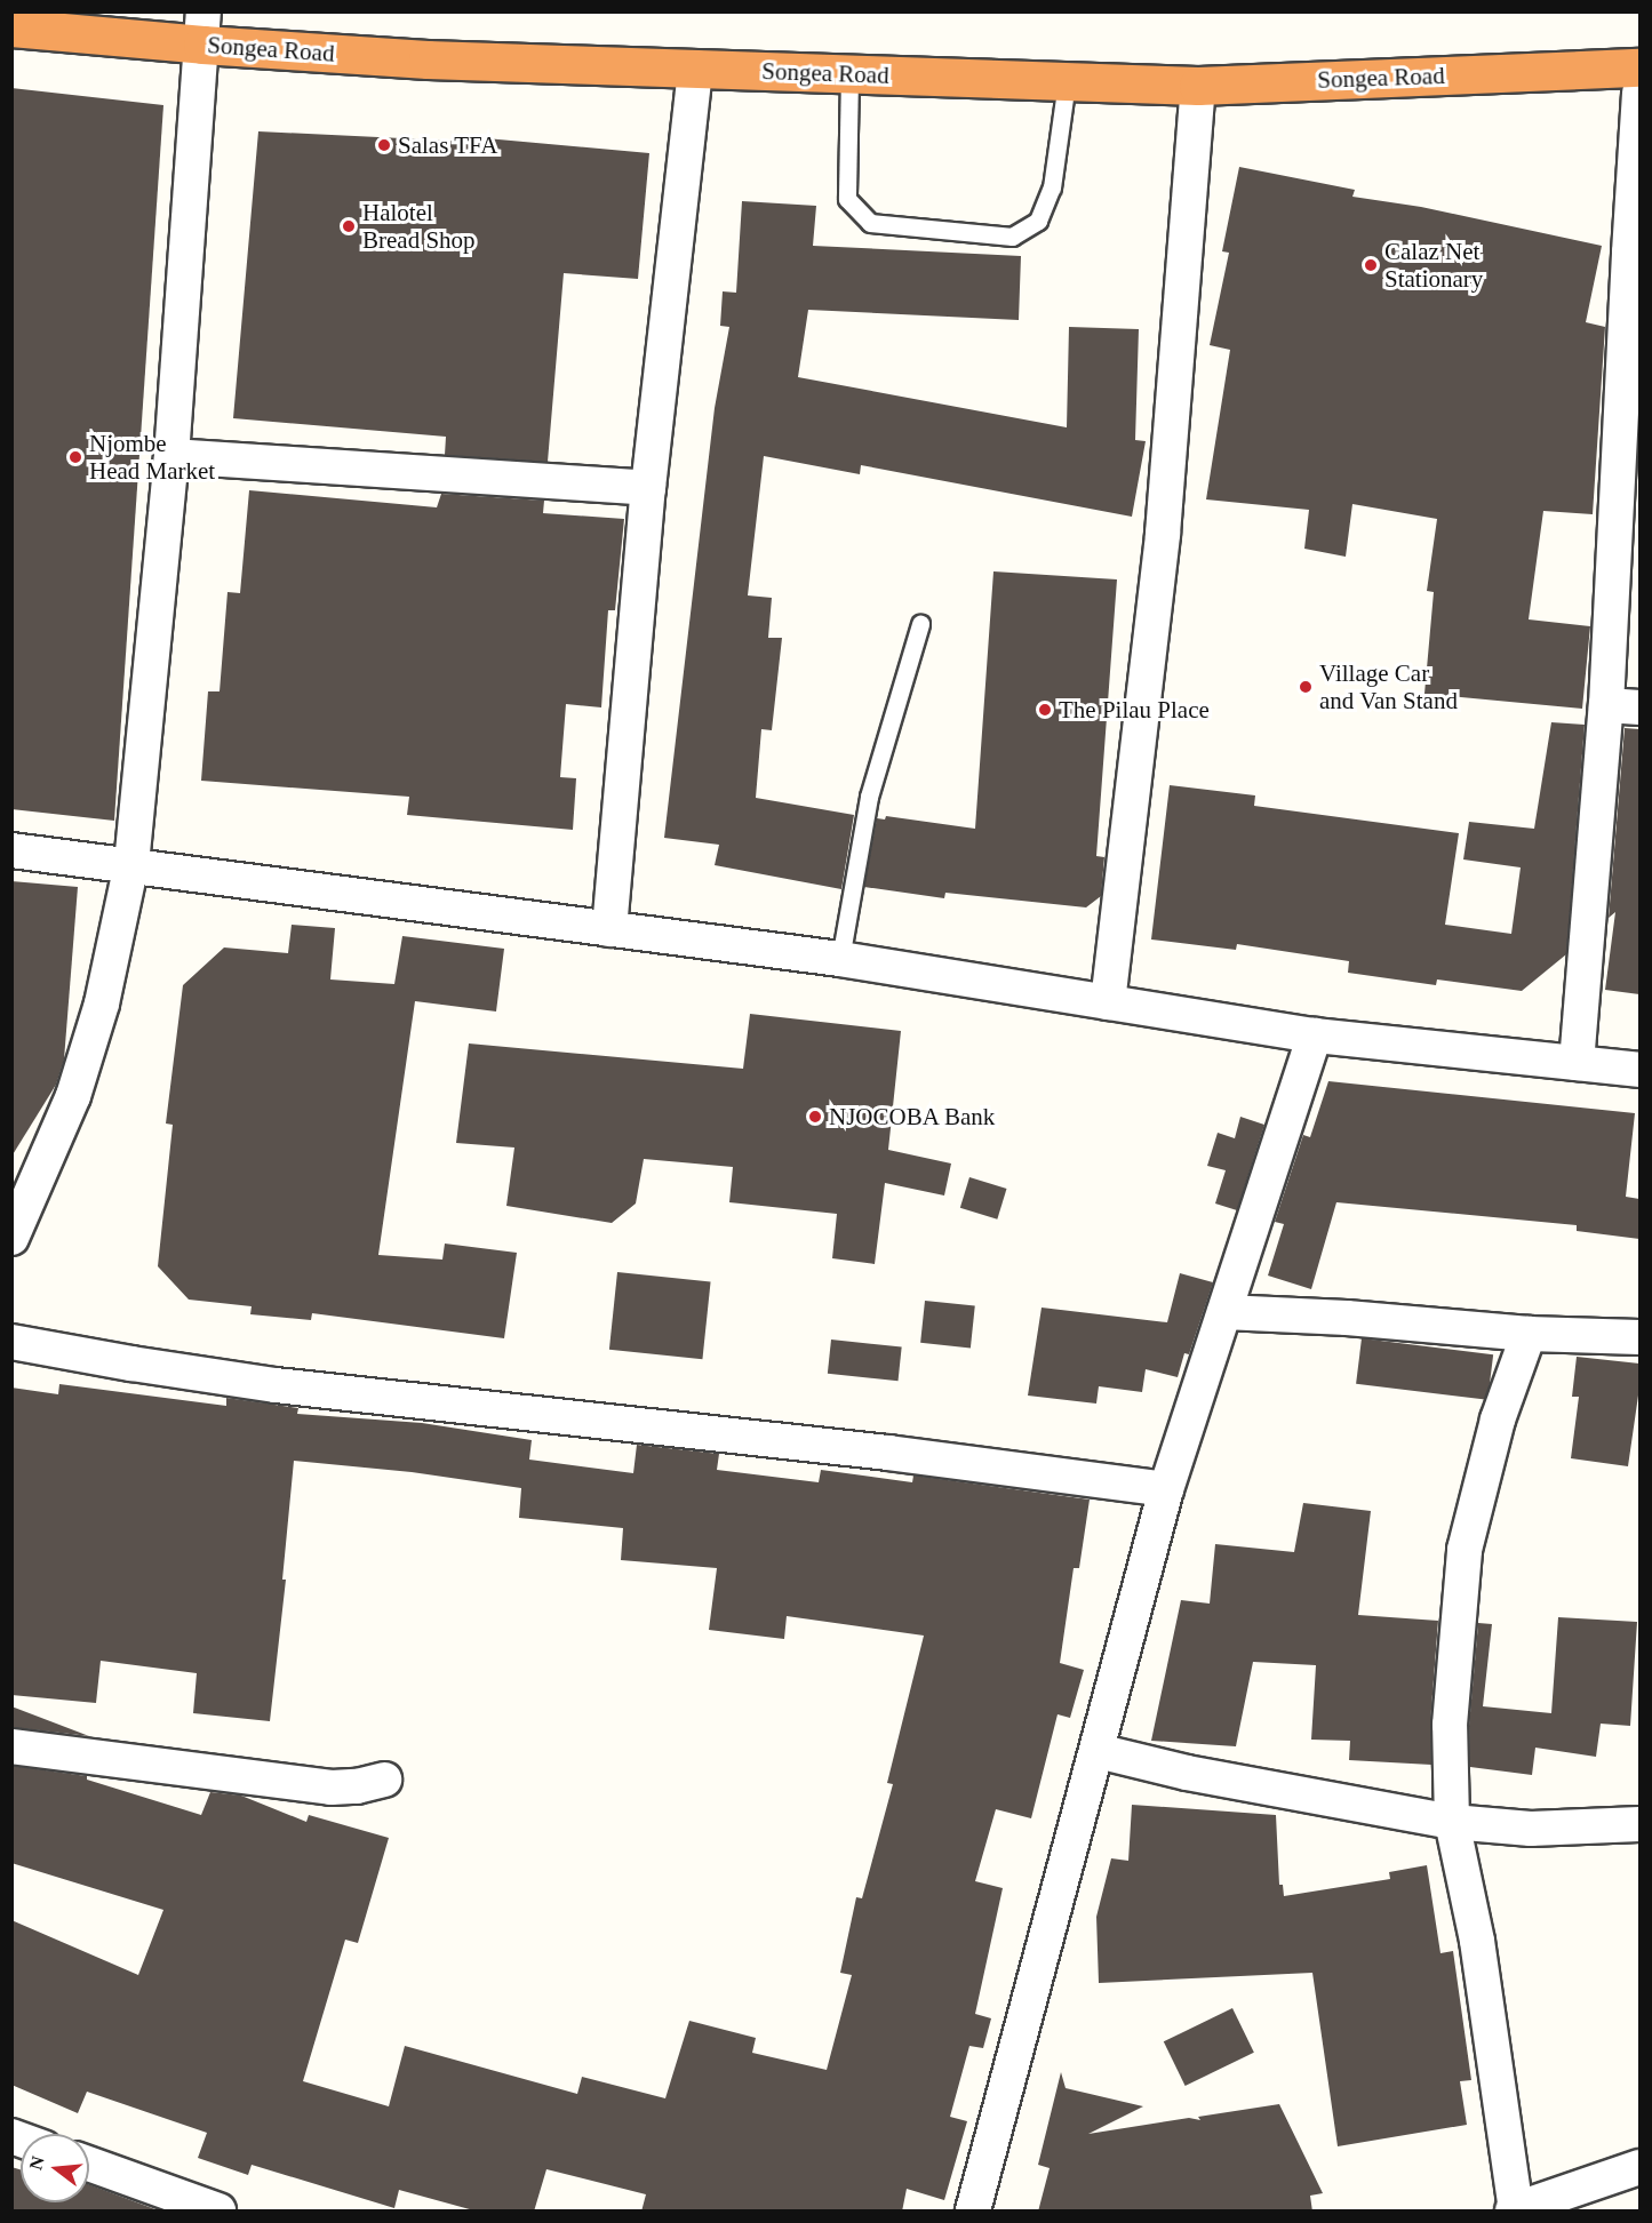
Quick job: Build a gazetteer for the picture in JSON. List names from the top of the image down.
{
  "streets": {
    "highway": ["Songea Road"]
  },
  "places": [
    "Salas TFA",
    "Halotel Bread Shop",
    "Calaz Net Stationary",
    "Njombe Head Market",
    "Village Car and Van Stand",
    "The Pilau Place",
    "NJOCOBA Bank"
  ],
  "north": "left"
}
